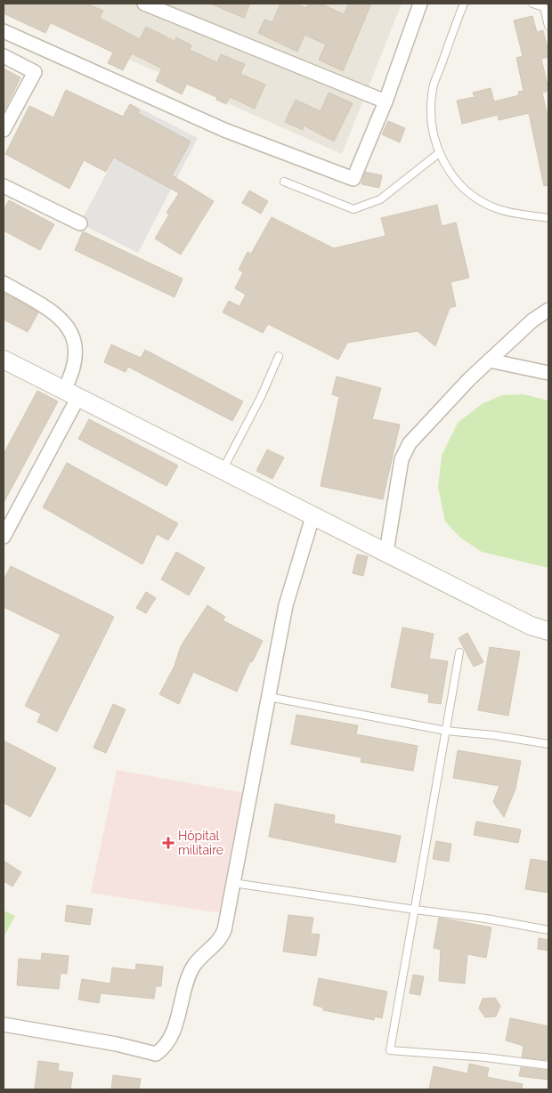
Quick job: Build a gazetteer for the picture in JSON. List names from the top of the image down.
{
  "places": {
    "health": ["Hôpital militaire"]
  }
}
